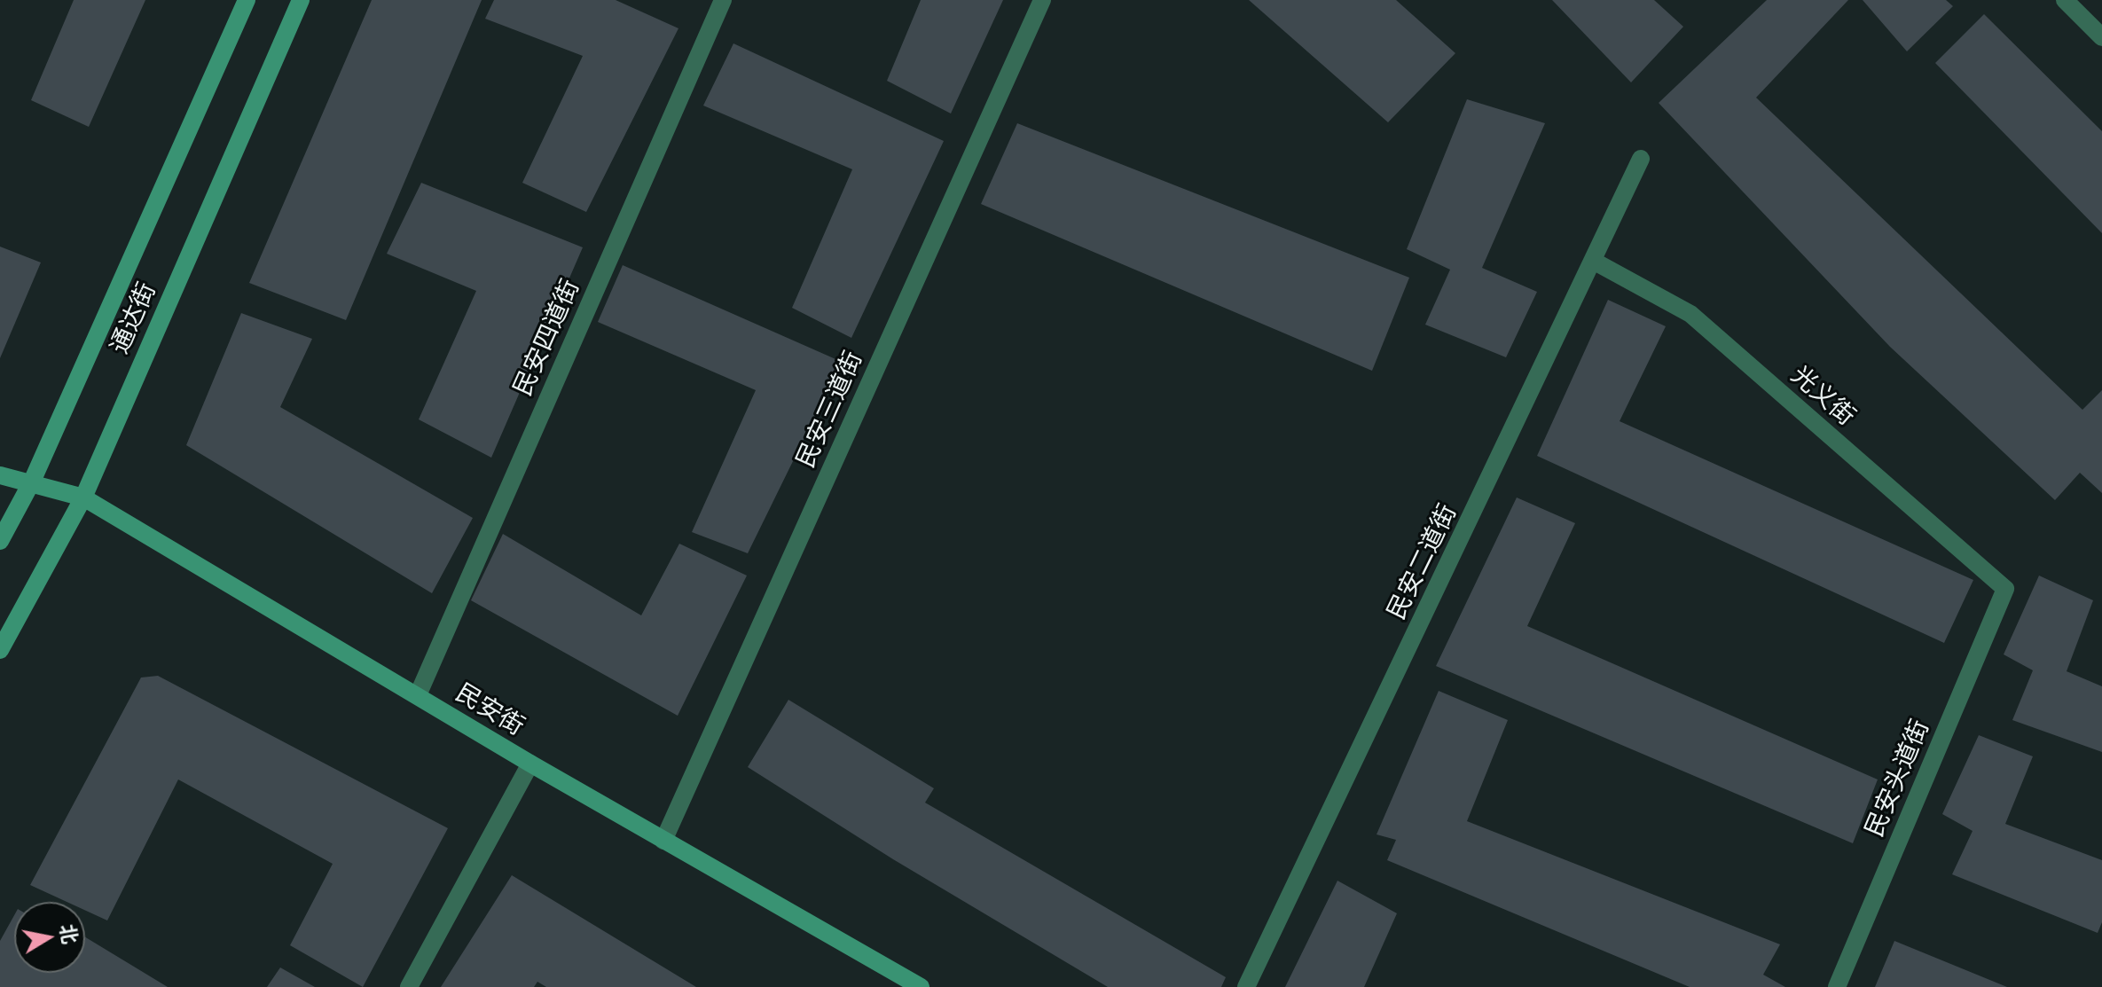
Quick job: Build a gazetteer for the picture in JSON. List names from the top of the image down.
{
  "streets": {
    "main road": ["通达街", "民安街"],
    "street": [
      "民安四道街",
      "光义街",
      "民安三道街",
      "民安二道街",
      "民安头道街"
    ]
  },
  "crossings": [
    ["通达街", "民安街"],
    ["民安四道街", "民安街"],
    ["光义街", "民安二道街"],
    ["光义街", "民安头道街"],
    ["民安三道街", "民安街"]
  ],
  "north": "right"
}
